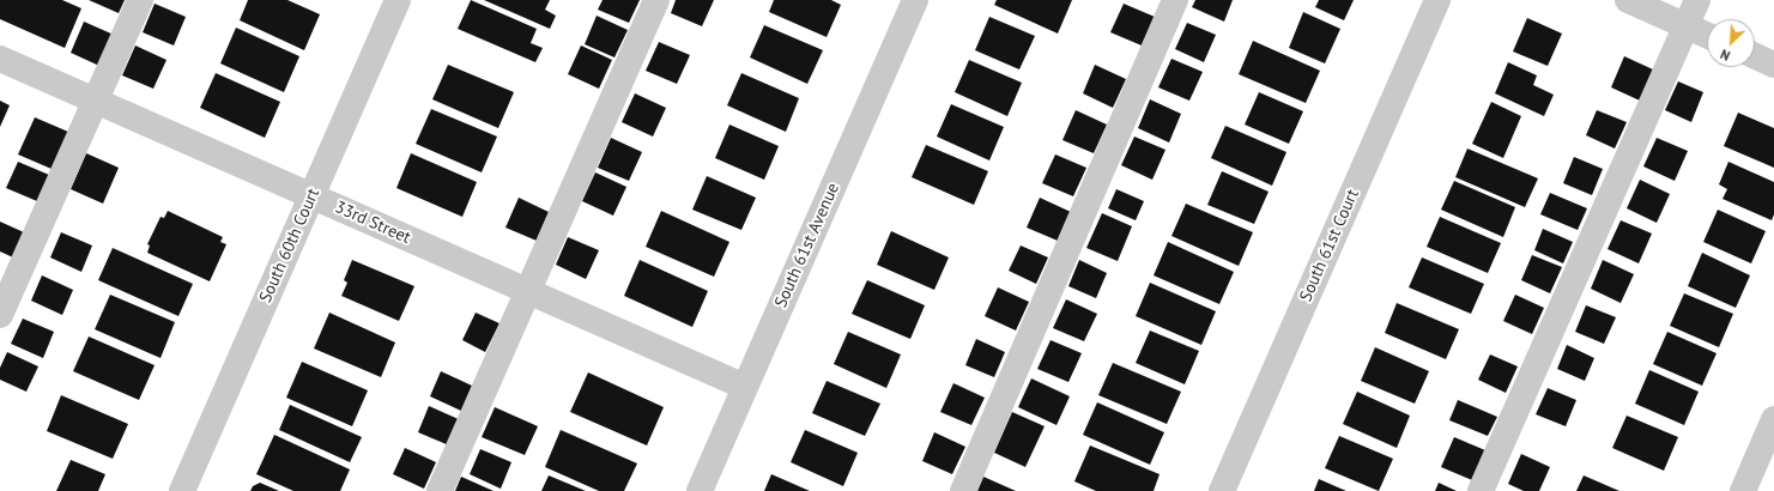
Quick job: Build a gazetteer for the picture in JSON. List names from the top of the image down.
{
  "streets": {
    "street": [
      "33rd Street",
      "South 60th Court",
      "South 61st Avenue",
      "South 61st Court"
    ]
  },
  "crossings": [
    ["33rd Street", "South 60th Court"],
    ["33rd Street", "South 61st Avenue"]
  ],
  "north": "bottom left"
}
